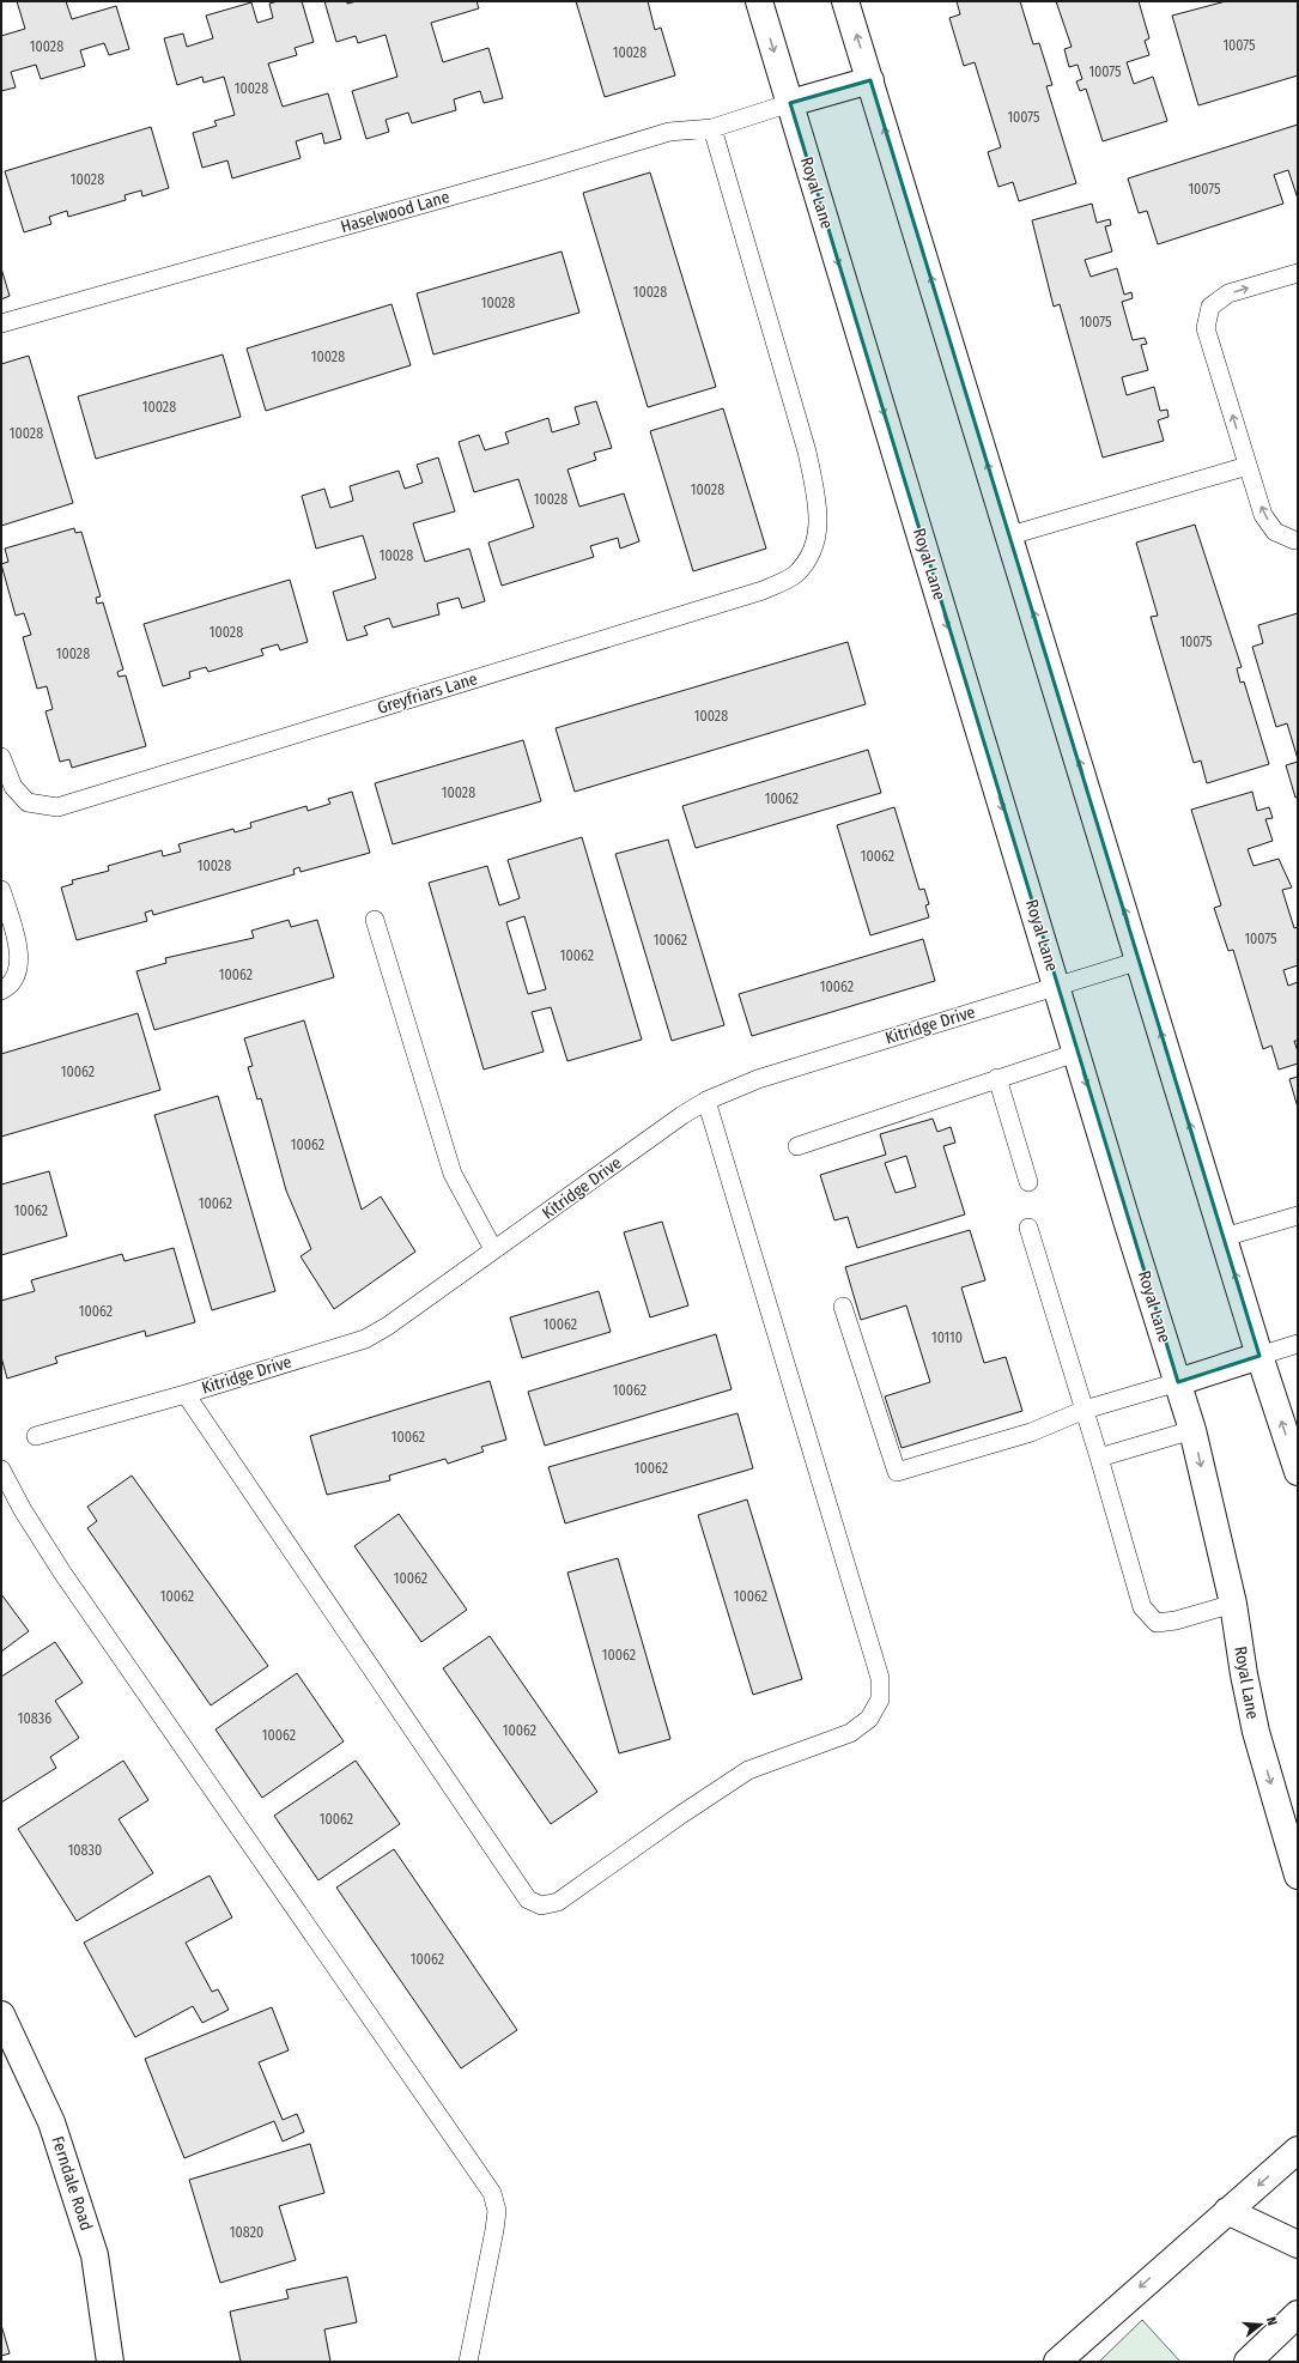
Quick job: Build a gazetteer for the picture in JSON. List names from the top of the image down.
{
  "streets": {
    "main road": ["Royal Lane", "Ferndale Road"],
    "lane": ["Haselwood Lane", "Greyfriars Lane", "Kitridge Drive"]
  },
  "crossings": [
    ["Royal Lane", "Haselwood Lane"],
    ["Royal Lane", "Kitridge Drive"],
    ["Haselwood Lane", "Greyfriars Lane"]
  ],
  "house_numbers": [
    "10075",
    "10028",
    "10028",
    "10075",
    "10028",
    "10075",
    "10028",
    "10075",
    "10028",
    "10028",
    "10075",
    "10028",
    "10028",
    "10028",
    "10028",
    "10028",
    "10028",
    "10028",
    "10075",
    "10028",
    "10028",
    "10028",
    "10062",
    "10062",
    "10028",
    "10075",
    "10062",
    "10062",
    "10062",
    "10062",
    "10062",
    "10062",
    "10062",
    "10062",
    "10062",
    "10062",
    "10110",
    "10062",
    "10062",
    "10062",
    "10062",
    "10062",
    "10062",
    "10062",
    "10836",
    "10062",
    "10062",
    "10062",
    "10830",
    "10062",
    "10820"
  ],
  "north": "right"
}
